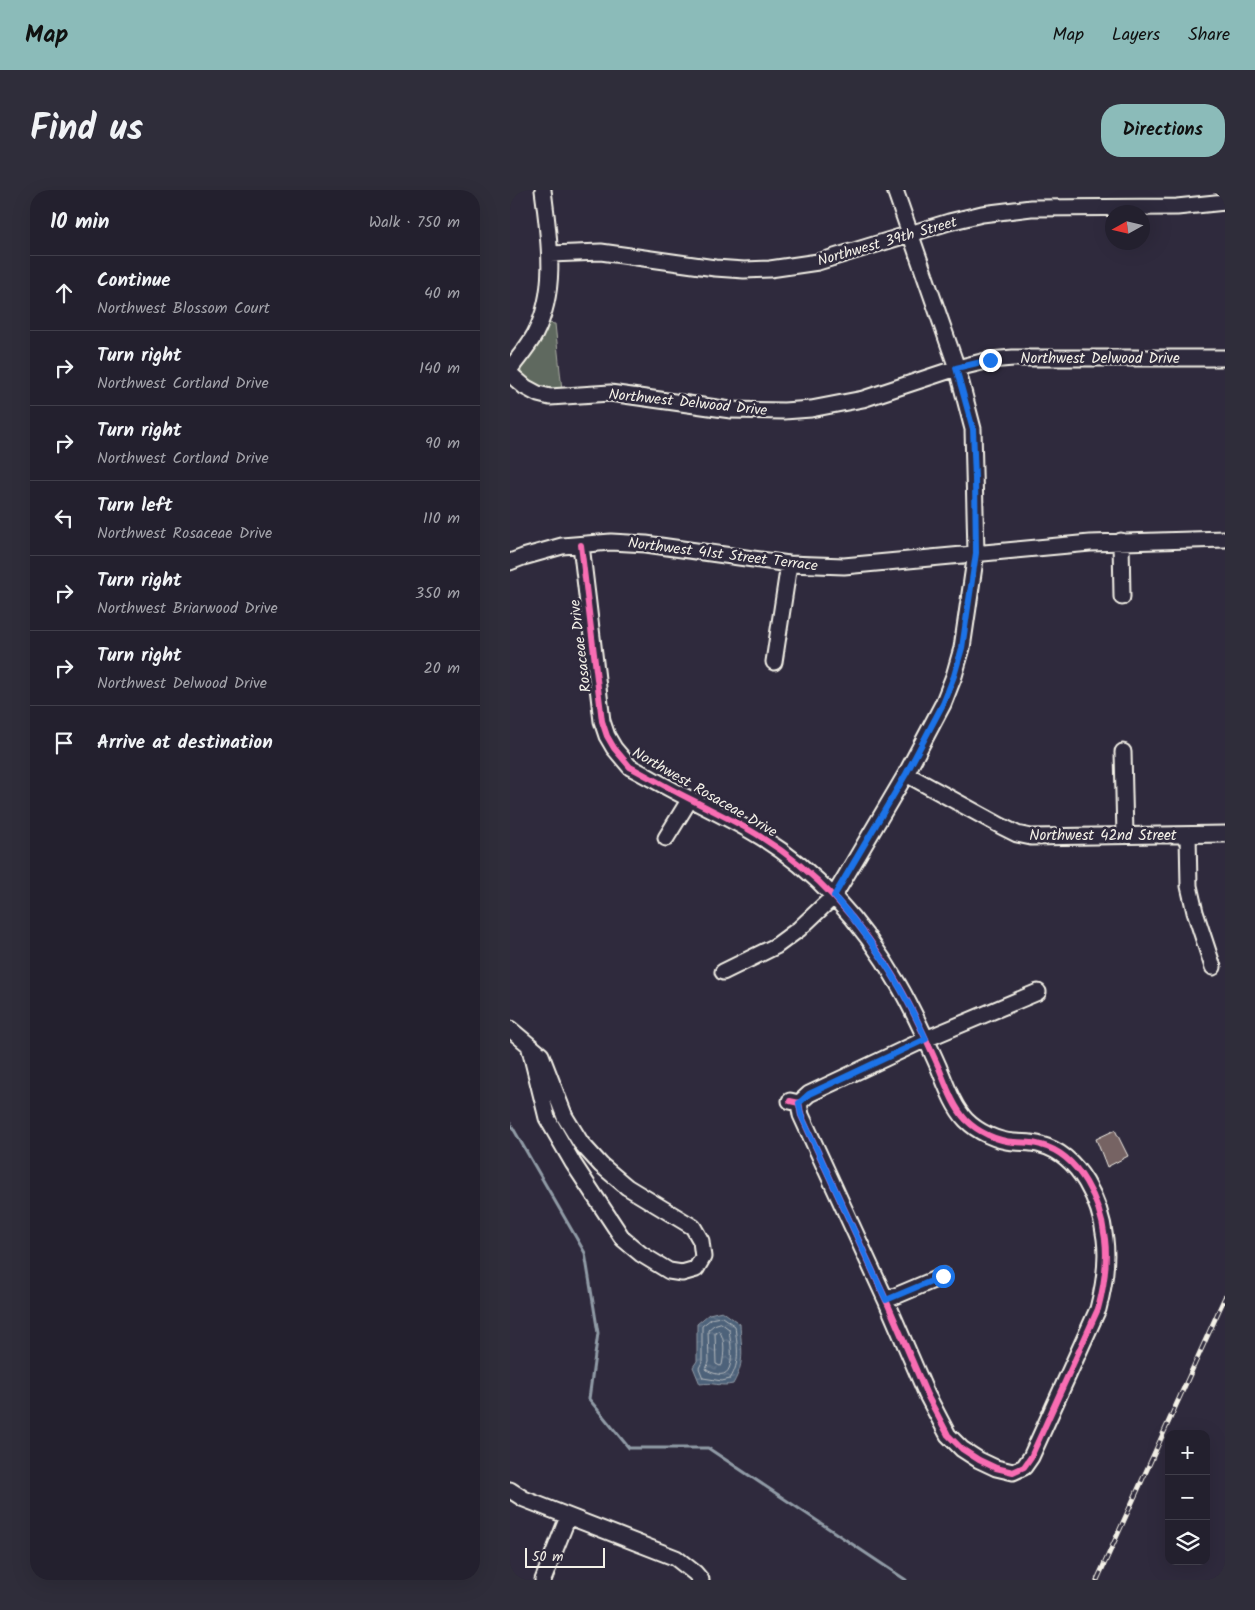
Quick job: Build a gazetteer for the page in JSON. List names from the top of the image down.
{
  "streets": {
    "street": [
      "Northwest 39th Street",
      "Northwest Delwood Drive",
      "Northwest 41st Street Terrace",
      "Rosaceae Drive",
      "Northwest Rosaceae Drive",
      "Northwest 42nd Street"
    ]
  },
  "crossings": [
    ["Northwest 41st Street Terrace", "Rosaceae Drive"],
    ["Rosaceae Drive", "Northwest Rosaceae Drive"]
  ],
  "scale_bar": "50 m",
  "north": "left",
  "page": {
    "header": "Map",
    "nav": ["Map", "Layers", "Share"],
    "title": "Find us",
    "buttons": "Directions",
    "heading": ["10 min", "Walk · 750 m"],
    "list": [
      ["Continue", "Northwest Blossom Court", "40 m"],
      ["Turn right", "Northwest Cortland Drive", "140 m"],
      ["Turn right", "Northwest Cortland Drive", "90 m"],
      ["Turn left", "Northwest Rosaceae Drive", "110 m"],
      ["Turn right", "Northwest Briarwood Drive", "350 m"],
      ["Turn right", "Northwest Delwood Drive", "20 m"],
      "Arrive at destination"
    ],
    "map_buttons": ["+", "−"],
    "scale": "50 m"
  }
}
